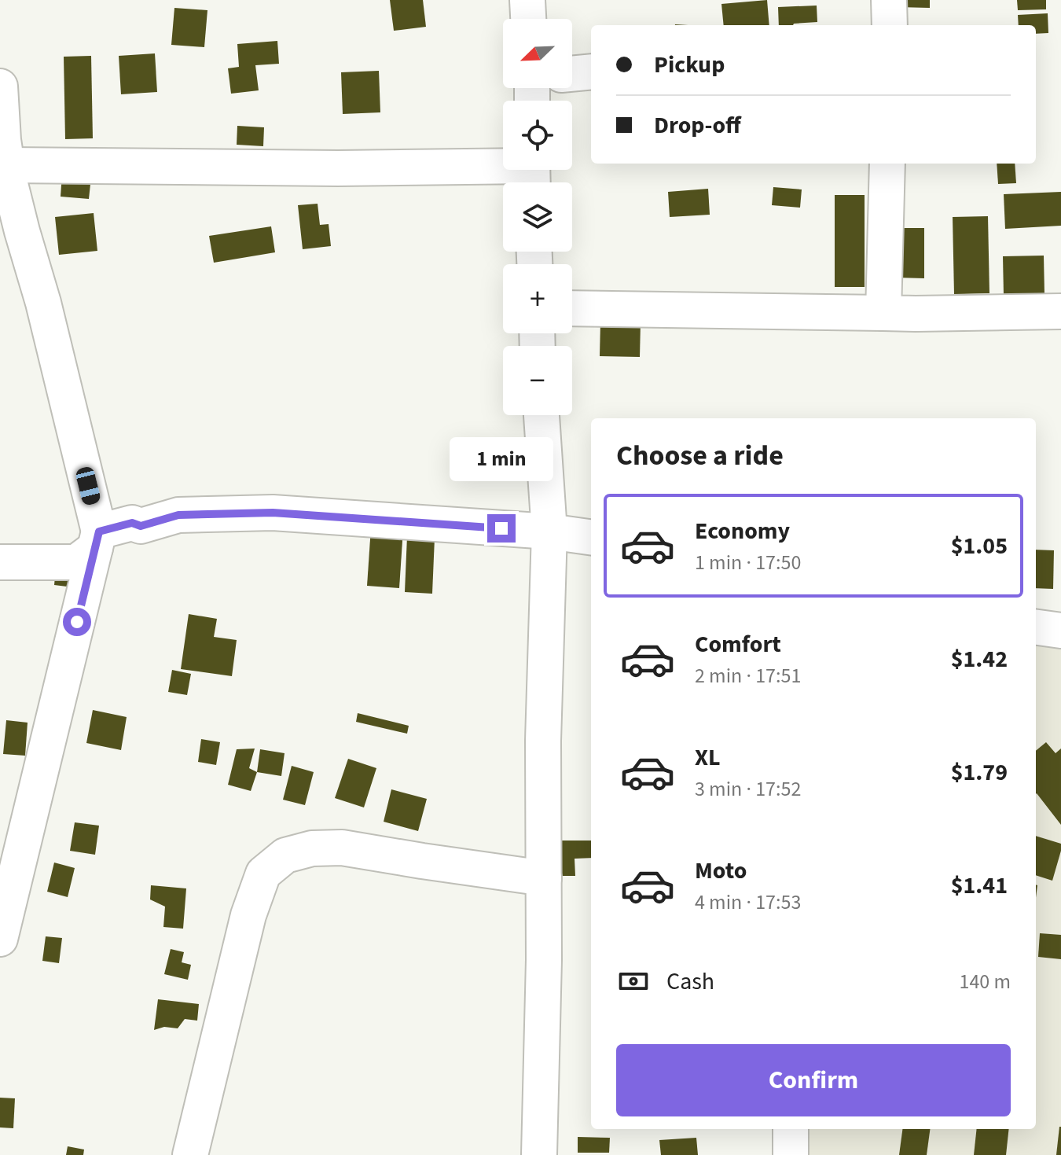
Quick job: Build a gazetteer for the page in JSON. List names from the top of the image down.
{
  "north": "bottom left",
  "page": {
    "map_buttons": ["+", "−"],
    "banner": ["Pickup", "Drop-off"],
    "heading": "Choose a ride",
    "bubble": "1 min",
    "list": [
      {
        "name": "Economy",
        "note": "1 min · 17:50",
        "value": "$1.05"
      },
      {
        "name": "Comfort",
        "note": "2 min · 17:51",
        "value": "$1.42"
      },
      {
        "name": "XL",
        "note": "3 min · 17:52",
        "value": "$1.79"
      },
      {
        "name": "Moto",
        "note": "4 min · 17:53",
        "value": "$1.41"
      }
    ],
    "pay": ["Cash", "140 m"],
    "buttons": "Confirm"
  }
}
